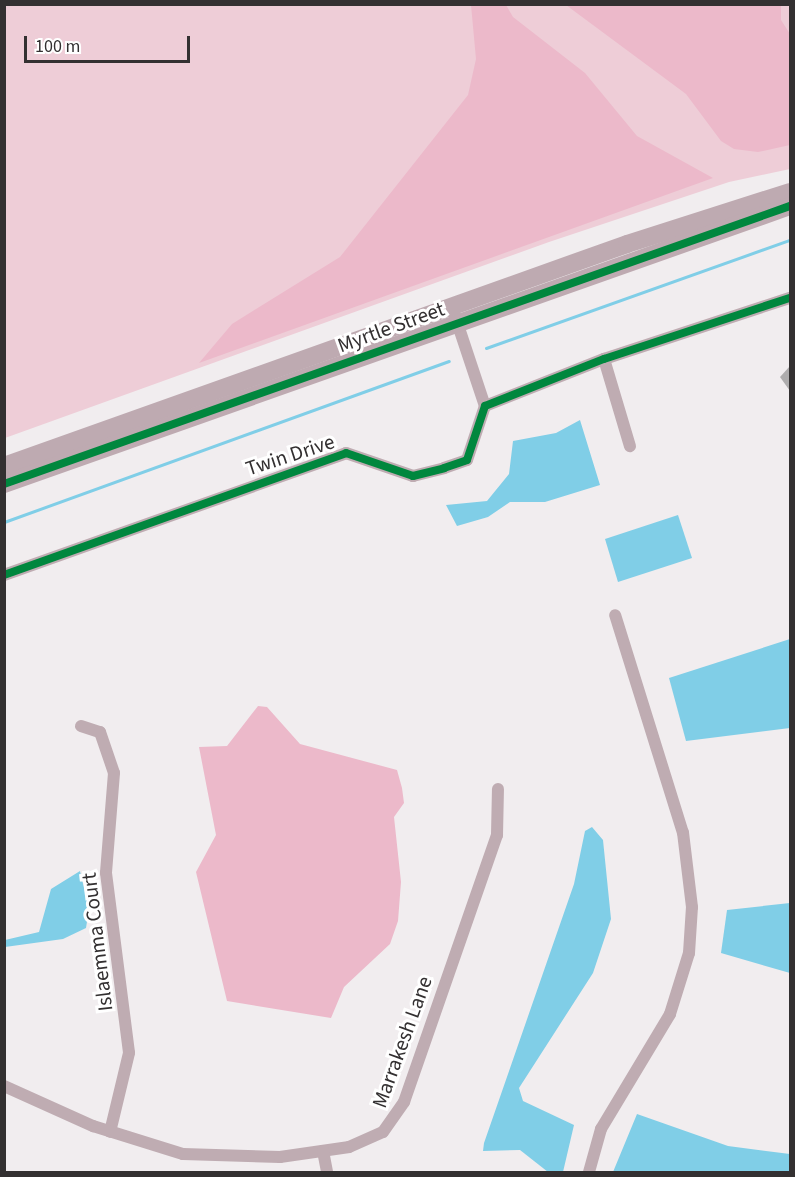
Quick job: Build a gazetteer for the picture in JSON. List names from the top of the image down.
{
  "streets": {
    "street": [
      "Myrtle Street",
      "Twin Drive",
      "Islaemma Court",
      "Marrakesh Lane"
    ]
  },
  "crossings": [
    ["Islaemma Court", "Marrakesh Lane"]
  ],
  "scale_bar": "100 m"
}
